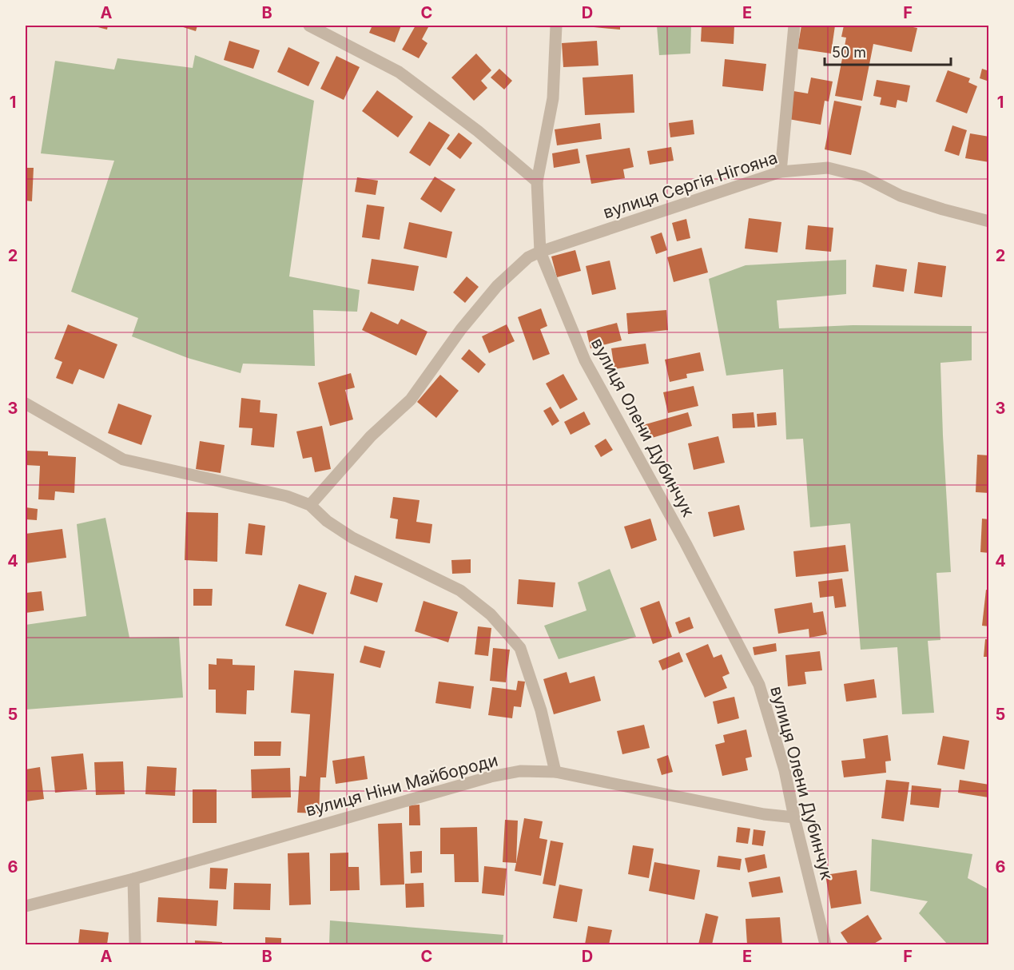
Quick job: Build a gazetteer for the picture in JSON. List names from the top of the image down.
{
  "streets": {
    "street": ["вулиця Сергія Нігояна", "вулиця Олени Дубинчук", "вулиця Ніни Майбороди"]
  },
  "crossings": [
    ["вулиця Сергія Нігояна", "вулиця Олени Дубинчук"],
    ["вулиця Олени Дубинчук", "вулиця Ніни Майбороди"]
  ],
  "scale_bar": "50 m",
  "grid": {
    "columns": [
      "A",
      "B",
      "C",
      "D",
      "E",
      "F"
    ],
    "rows": [
      "1",
      "2",
      "3",
      "4",
      "5",
      "6"
    ]
  }
}
